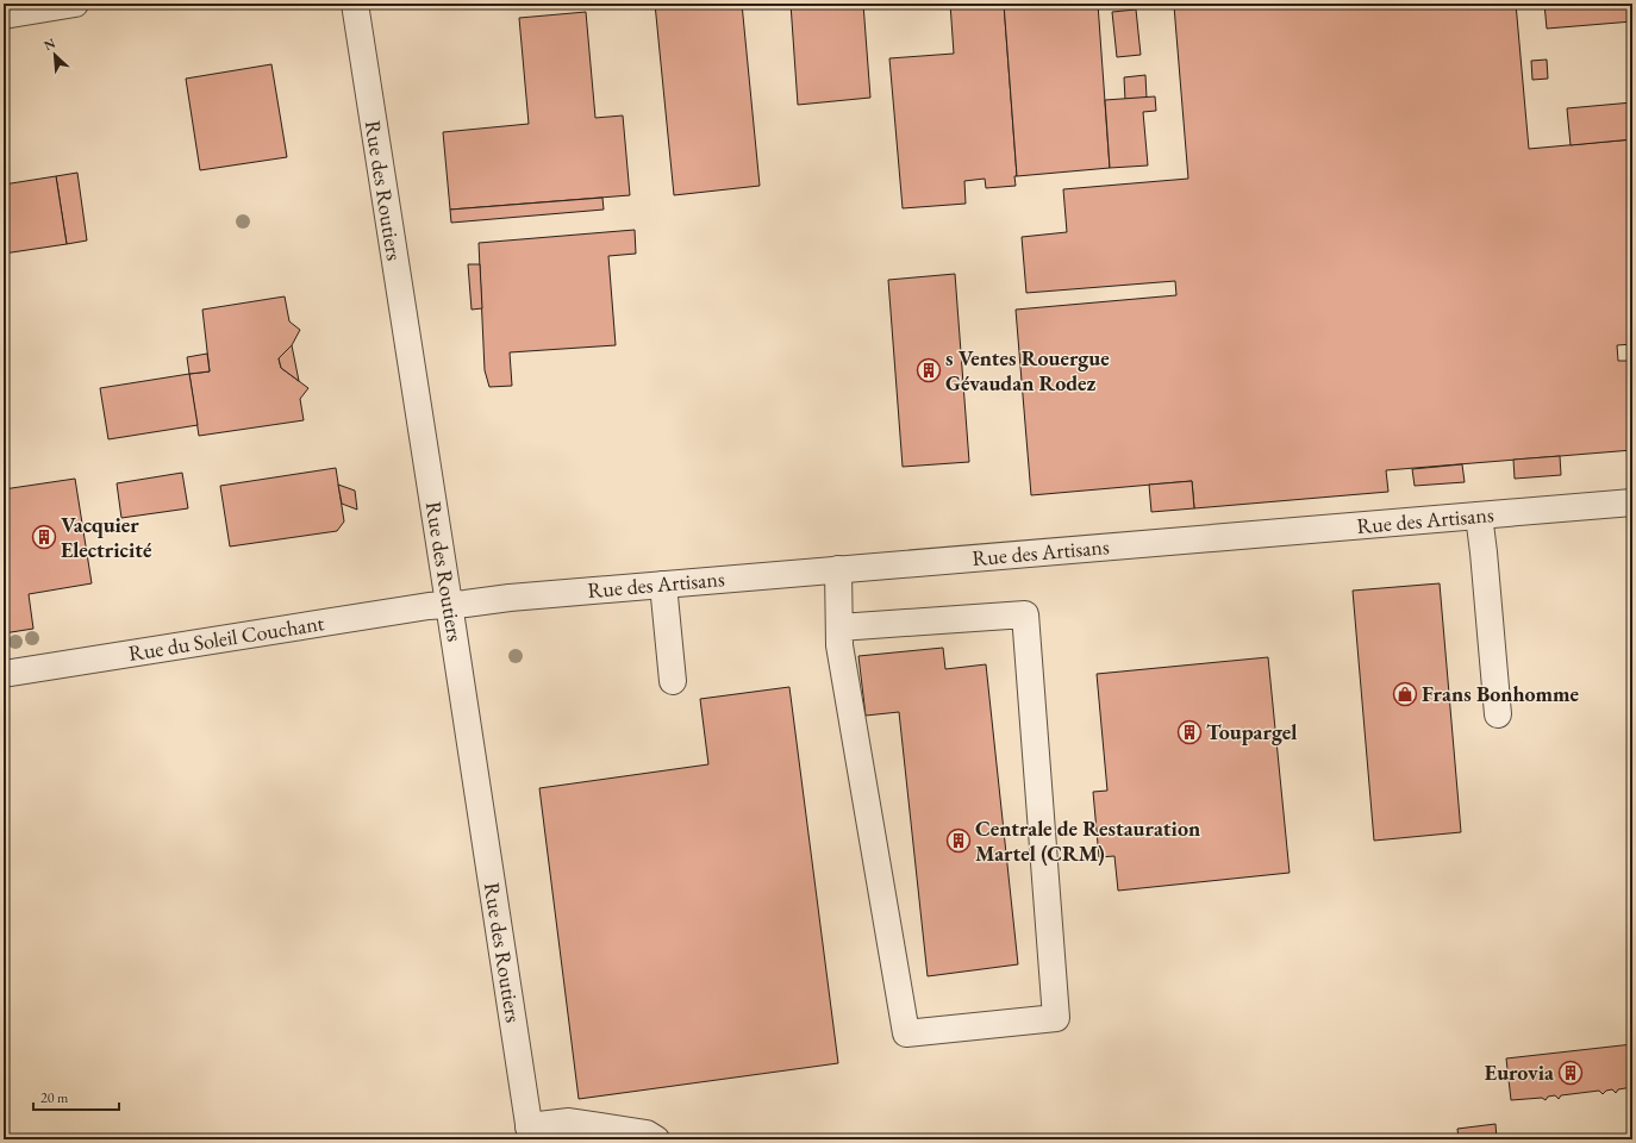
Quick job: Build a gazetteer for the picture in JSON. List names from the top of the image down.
{
  "streets": {
    "street": ["Rue des Routiers", "Rue des Artisans", "Rue du Soleil Couchant"]
  },
  "crossings": [
    ["Rue des Routiers", "Rue des Artisans"],
    ["Rue des Routiers", "Rue du Soleil Couchant"],
    ["Rue des Artisans", "Rue du Soleil Couchant"]
  ],
  "places": {
    "building": [
      "s Ventes Rouergue Gévaudan Rodez",
      "Vacquier Electricité",
      "Toupargel",
      "Centrale de Restauration Martel (CRM)",
      "Eurovia"
    ],
    "shop": ["Frans Bonhomme"]
  },
  "scale_bar": "20 m",
  "north": "top left"
}
